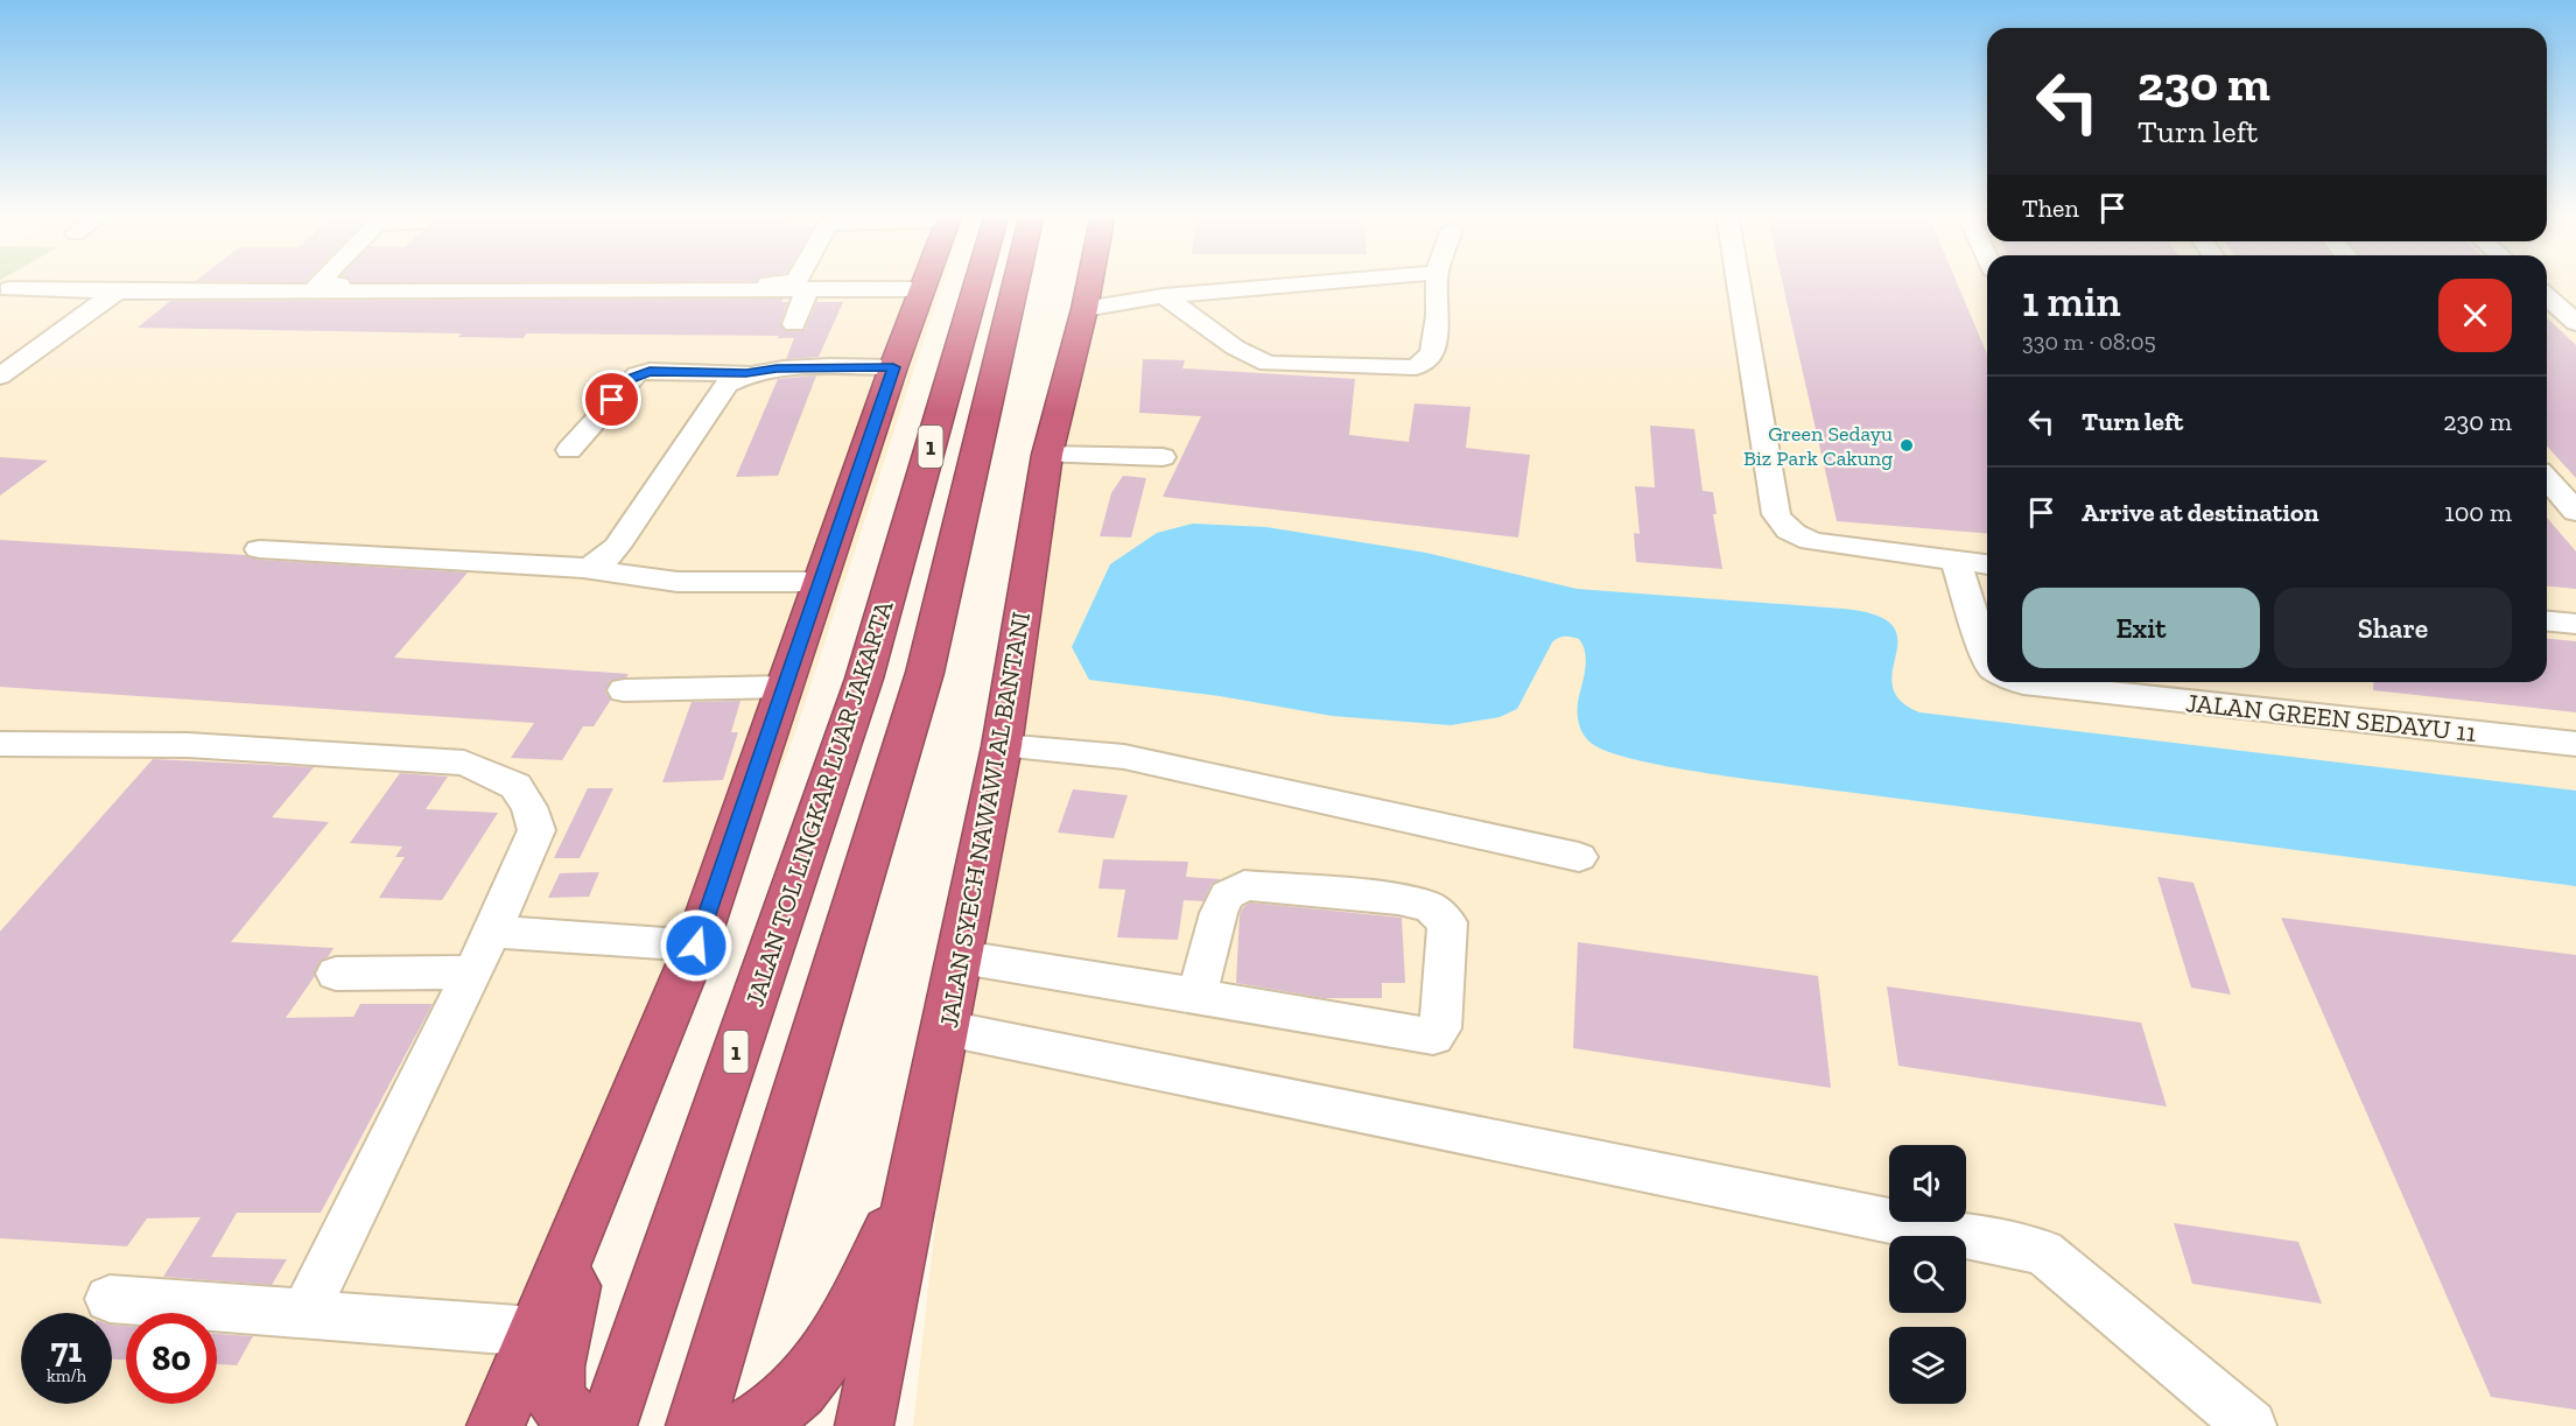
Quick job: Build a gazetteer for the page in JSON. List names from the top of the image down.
{
  "streets": {
    "highway": ["1", "JALAN TOL LINGKAR LUAR JAKARTA", "JALAN SYECH NAWAWI AL BANTANI"],
    "lane": ["JALAN GREEN SEDAYU 11"]
  },
  "places": ["Green Sedayu Biz Park Cakung"],
  "page": {
    "turn": ["230 m", "Turn left"],
    "then": "Then",
    "heading": ["1 min", "330 m · 08:05"],
    "list": [
      {
        "name": "Turn left",
        "value": "230 m"
      },
      {
        "name": "Arrive at destination",
        "value": "100 m"
      }
    ],
    "buttons": ["Exit", "Share"],
    "speed": "71 km/h",
    "limit": "80"
  }
}
